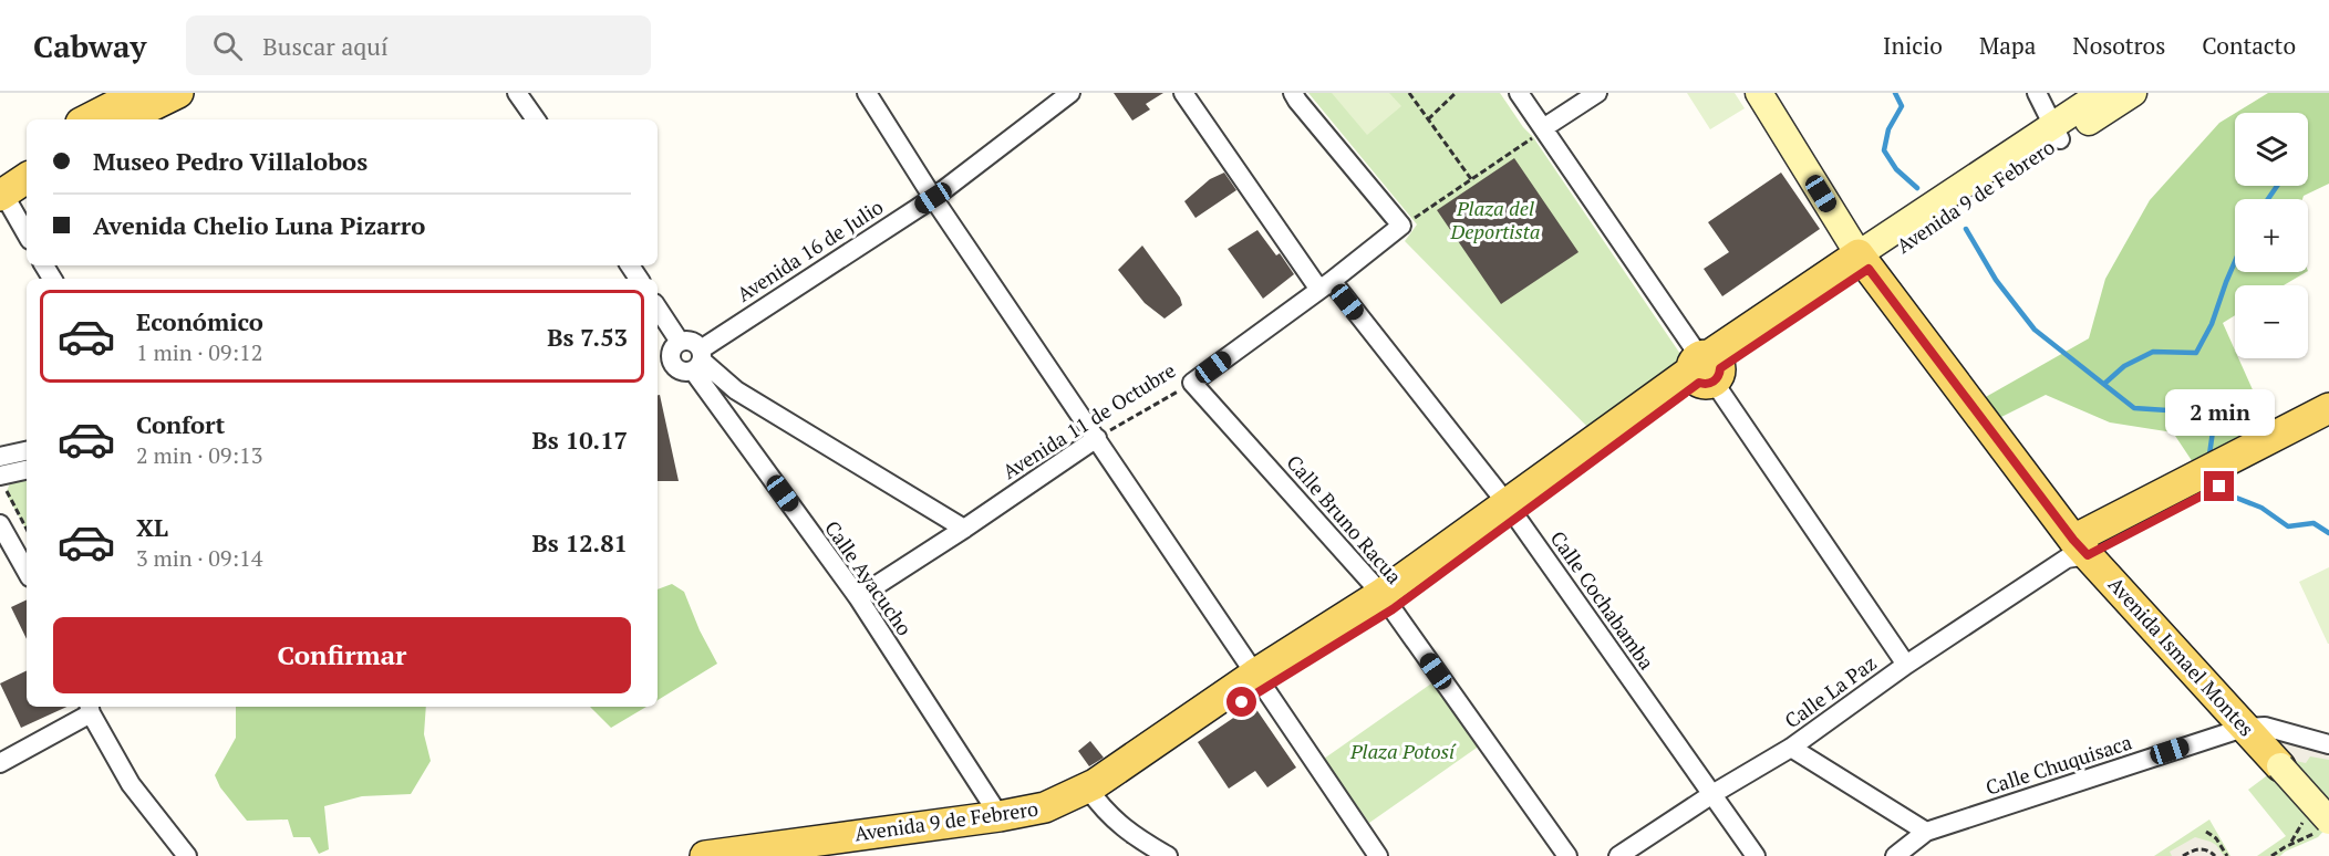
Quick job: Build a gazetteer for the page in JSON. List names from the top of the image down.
{
  "streets": {
    "main road": ["Avenida 9 de Febrero", "Avenida Ismael Montes"],
    "street": [
      "Avenida 16 de Julio",
      "Avenida 11 de Octubre",
      "Calle Bruno Racua",
      "Calle Ayacucho",
      "Calle Cochabamba",
      "Calle La Paz",
      "Calle Chuquisaca"
    ]
  },
  "crossings": [
    ["Avenida 9 de Febrero", "Calle Bruno Racua"],
    ["Avenida 9 de Febrero", "Calle Ayacucho"],
    ["Avenida 9 de Febrero", "Calle Cochabamba"],
    ["Avenida 9 de Febrero", "Avenida Ismael Montes"],
    ["Avenida 16 de Julio", "Calle Ayacucho"],
    ["Avenida 11 de Octubre", "Calle Bruno Racua"],
    ["Avenida 11 de Octubre", "Calle Ayacucho"],
    ["Avenida 11 de Octubre", "Calle Cochabamba"],
    ["Calle Cochabamba", "Calle La Paz"],
    ["Avenida Ismael Montes", "Calle La Paz"],
    ["Avenida Ismael Montes", "Calle Chuquisaca"]
  ],
  "parks": ["Plaza del Deportista", "Plaza Potosí"],
  "page": {
    "header": "Cabway",
    "search": "Buscar aquí",
    "nav": [
      "Inicio",
      "Mapa",
      "Nosotros",
      "Contacto"
    ],
    "map_buttons": ["+", "−"],
    "banner": ["Museo Pedro Villalobos", "Avenida Chelio Luna Pizarro"],
    "list": [
      {
        "name": "Económico",
        "note": "1 min · 09:12",
        "value": "Bs 7.53"
      },
      {
        "name": "Confort",
        "note": "2 min · 09:13",
        "value": "Bs 10.17"
      },
      {
        "name": "XL",
        "note": "3 min · 09:14",
        "value": "Bs 12.81"
      }
    ],
    "bubble": "2 min",
    "buttons": "Confirmar"
  }
}
